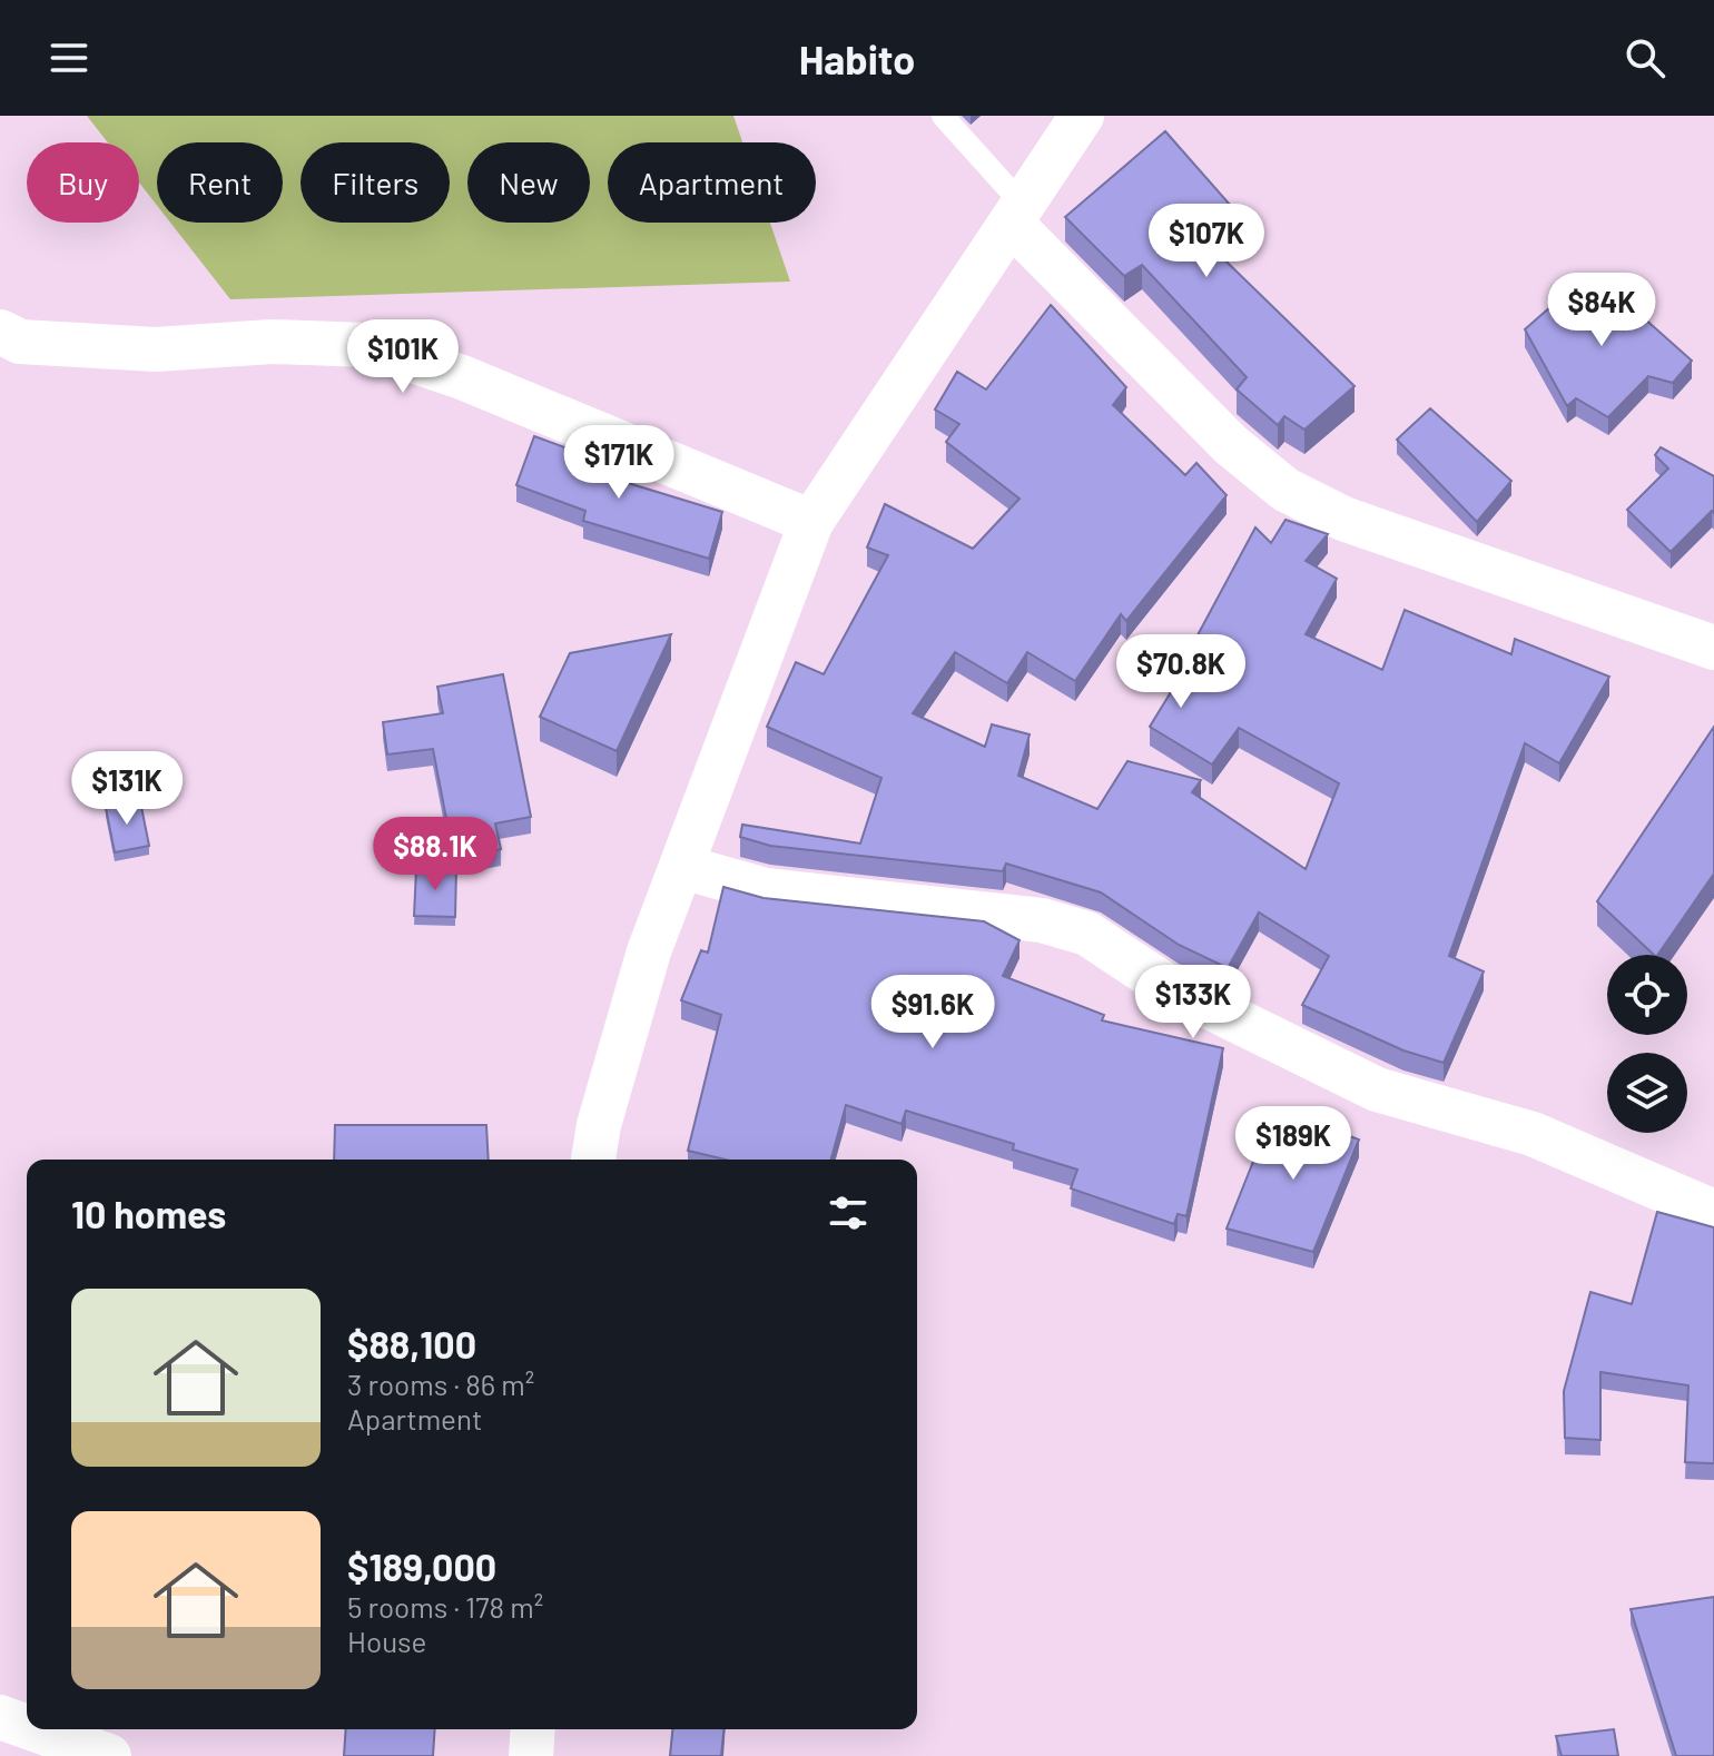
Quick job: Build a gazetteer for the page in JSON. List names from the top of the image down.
{
  "page": {
    "header": "Habito",
    "chip": [
      "Buy",
      "Rent",
      "Filters",
      "New",
      "Apartment"
    ],
    "price": [
      "$107K",
      "$84K",
      "$101K",
      "$171K",
      "$70.8K",
      "$131K",
      "$88.1K",
      "$133K",
      "$91.6K",
      "$189K"
    ],
    "heading": "10 homes",
    "list": [
      {
        "name": "$88,100",
        "note": "3 rooms · 86 m² · Apartment"
      },
      {
        "name": "$189,000",
        "note": "5 rooms · 178 m² · House"
      }
    ]
  }
}
